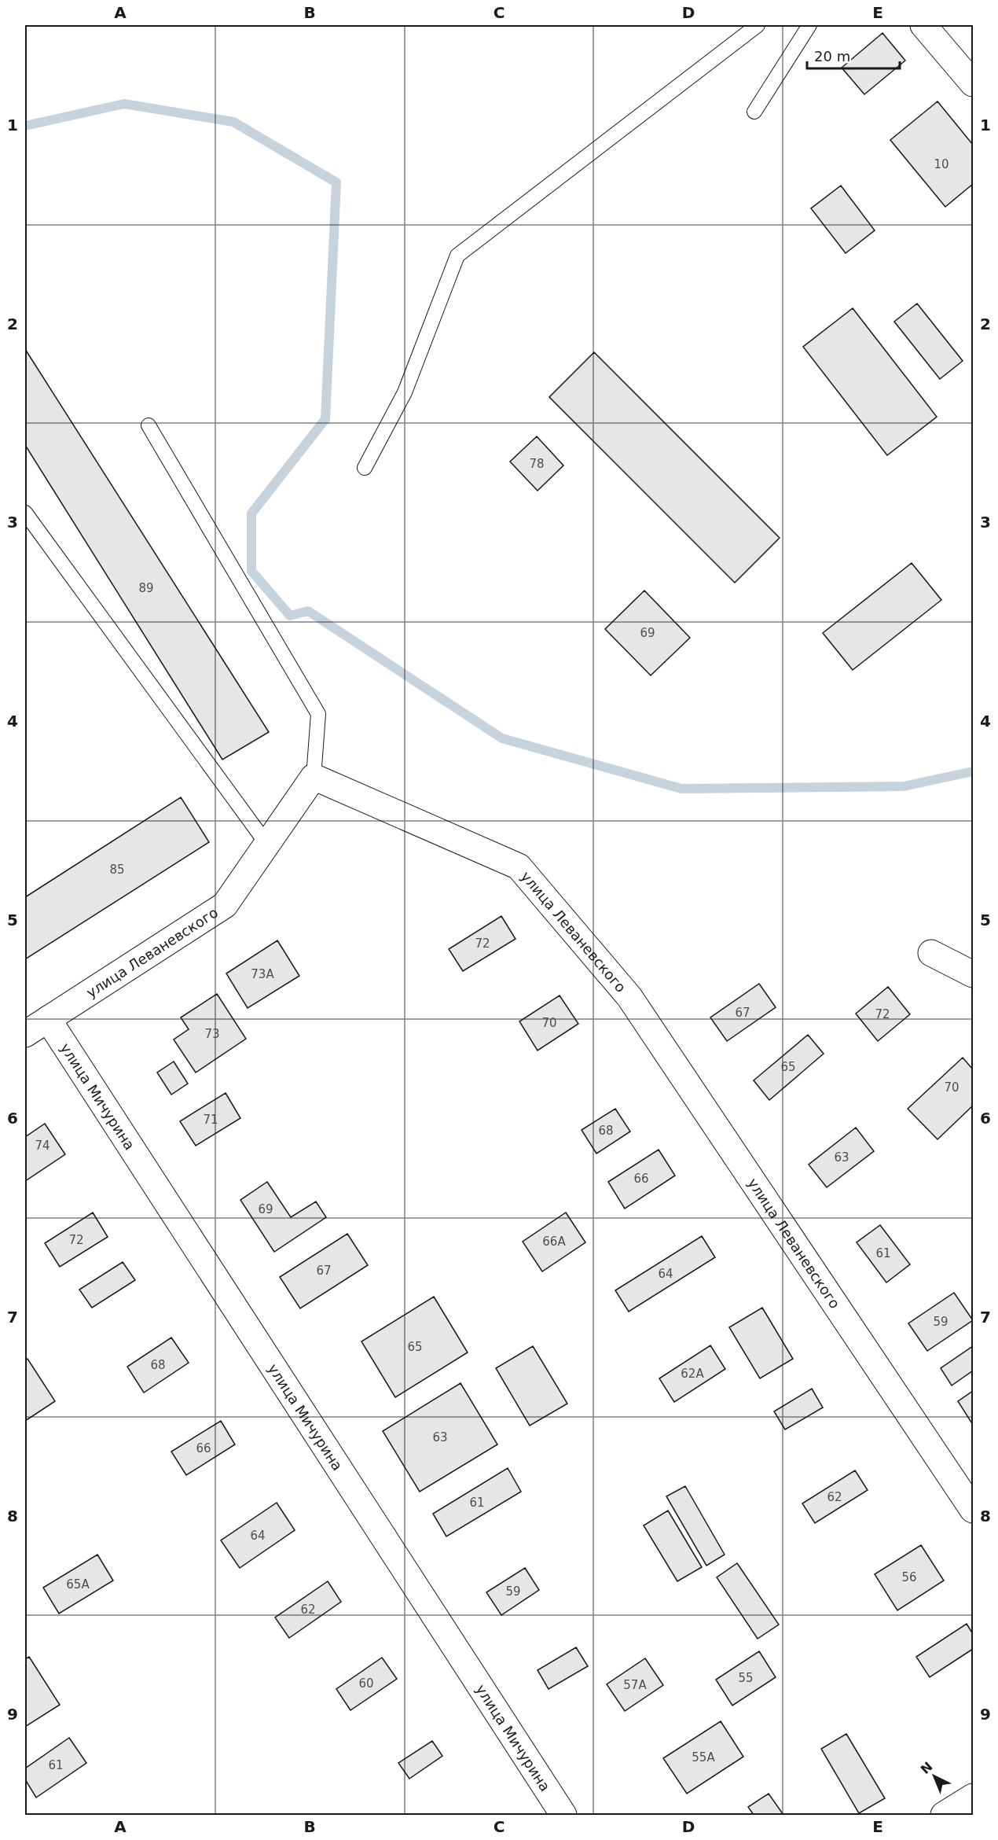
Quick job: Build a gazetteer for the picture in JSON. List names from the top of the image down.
{
  "streets": {
    "street": ["улица Леваневского", "улица Мичурина"]
  },
  "crossings": [
    ["улица Леваневского", "улица Мичурина"]
  ],
  "house_numbers": [
    "10",
    "78",
    "89",
    "69",
    "85",
    "72",
    "73А",
    "67",
    "72",
    "70",
    "73",
    "65",
    "70",
    "71",
    "68",
    "74",
    "63",
    "66",
    "69",
    "72",
    "66А",
    "61",
    "67",
    "64",
    "59",
    "65",
    "68",
    "62А",
    "63",
    "66",
    "62",
    "61",
    "64",
    "56",
    "65А",
    "59",
    "62",
    "55",
    "60",
    "57А",
    "55А",
    "61"
  ],
  "scale_bar": "20 m",
  "north": "top left",
  "grid": {
    "columns": [
      "A",
      "B",
      "C",
      "D",
      "E"
    ],
    "rows": [
      "1",
      "2",
      "3",
      "4",
      "5",
      "6",
      "7",
      "8",
      "9"
    ]
  }
}
